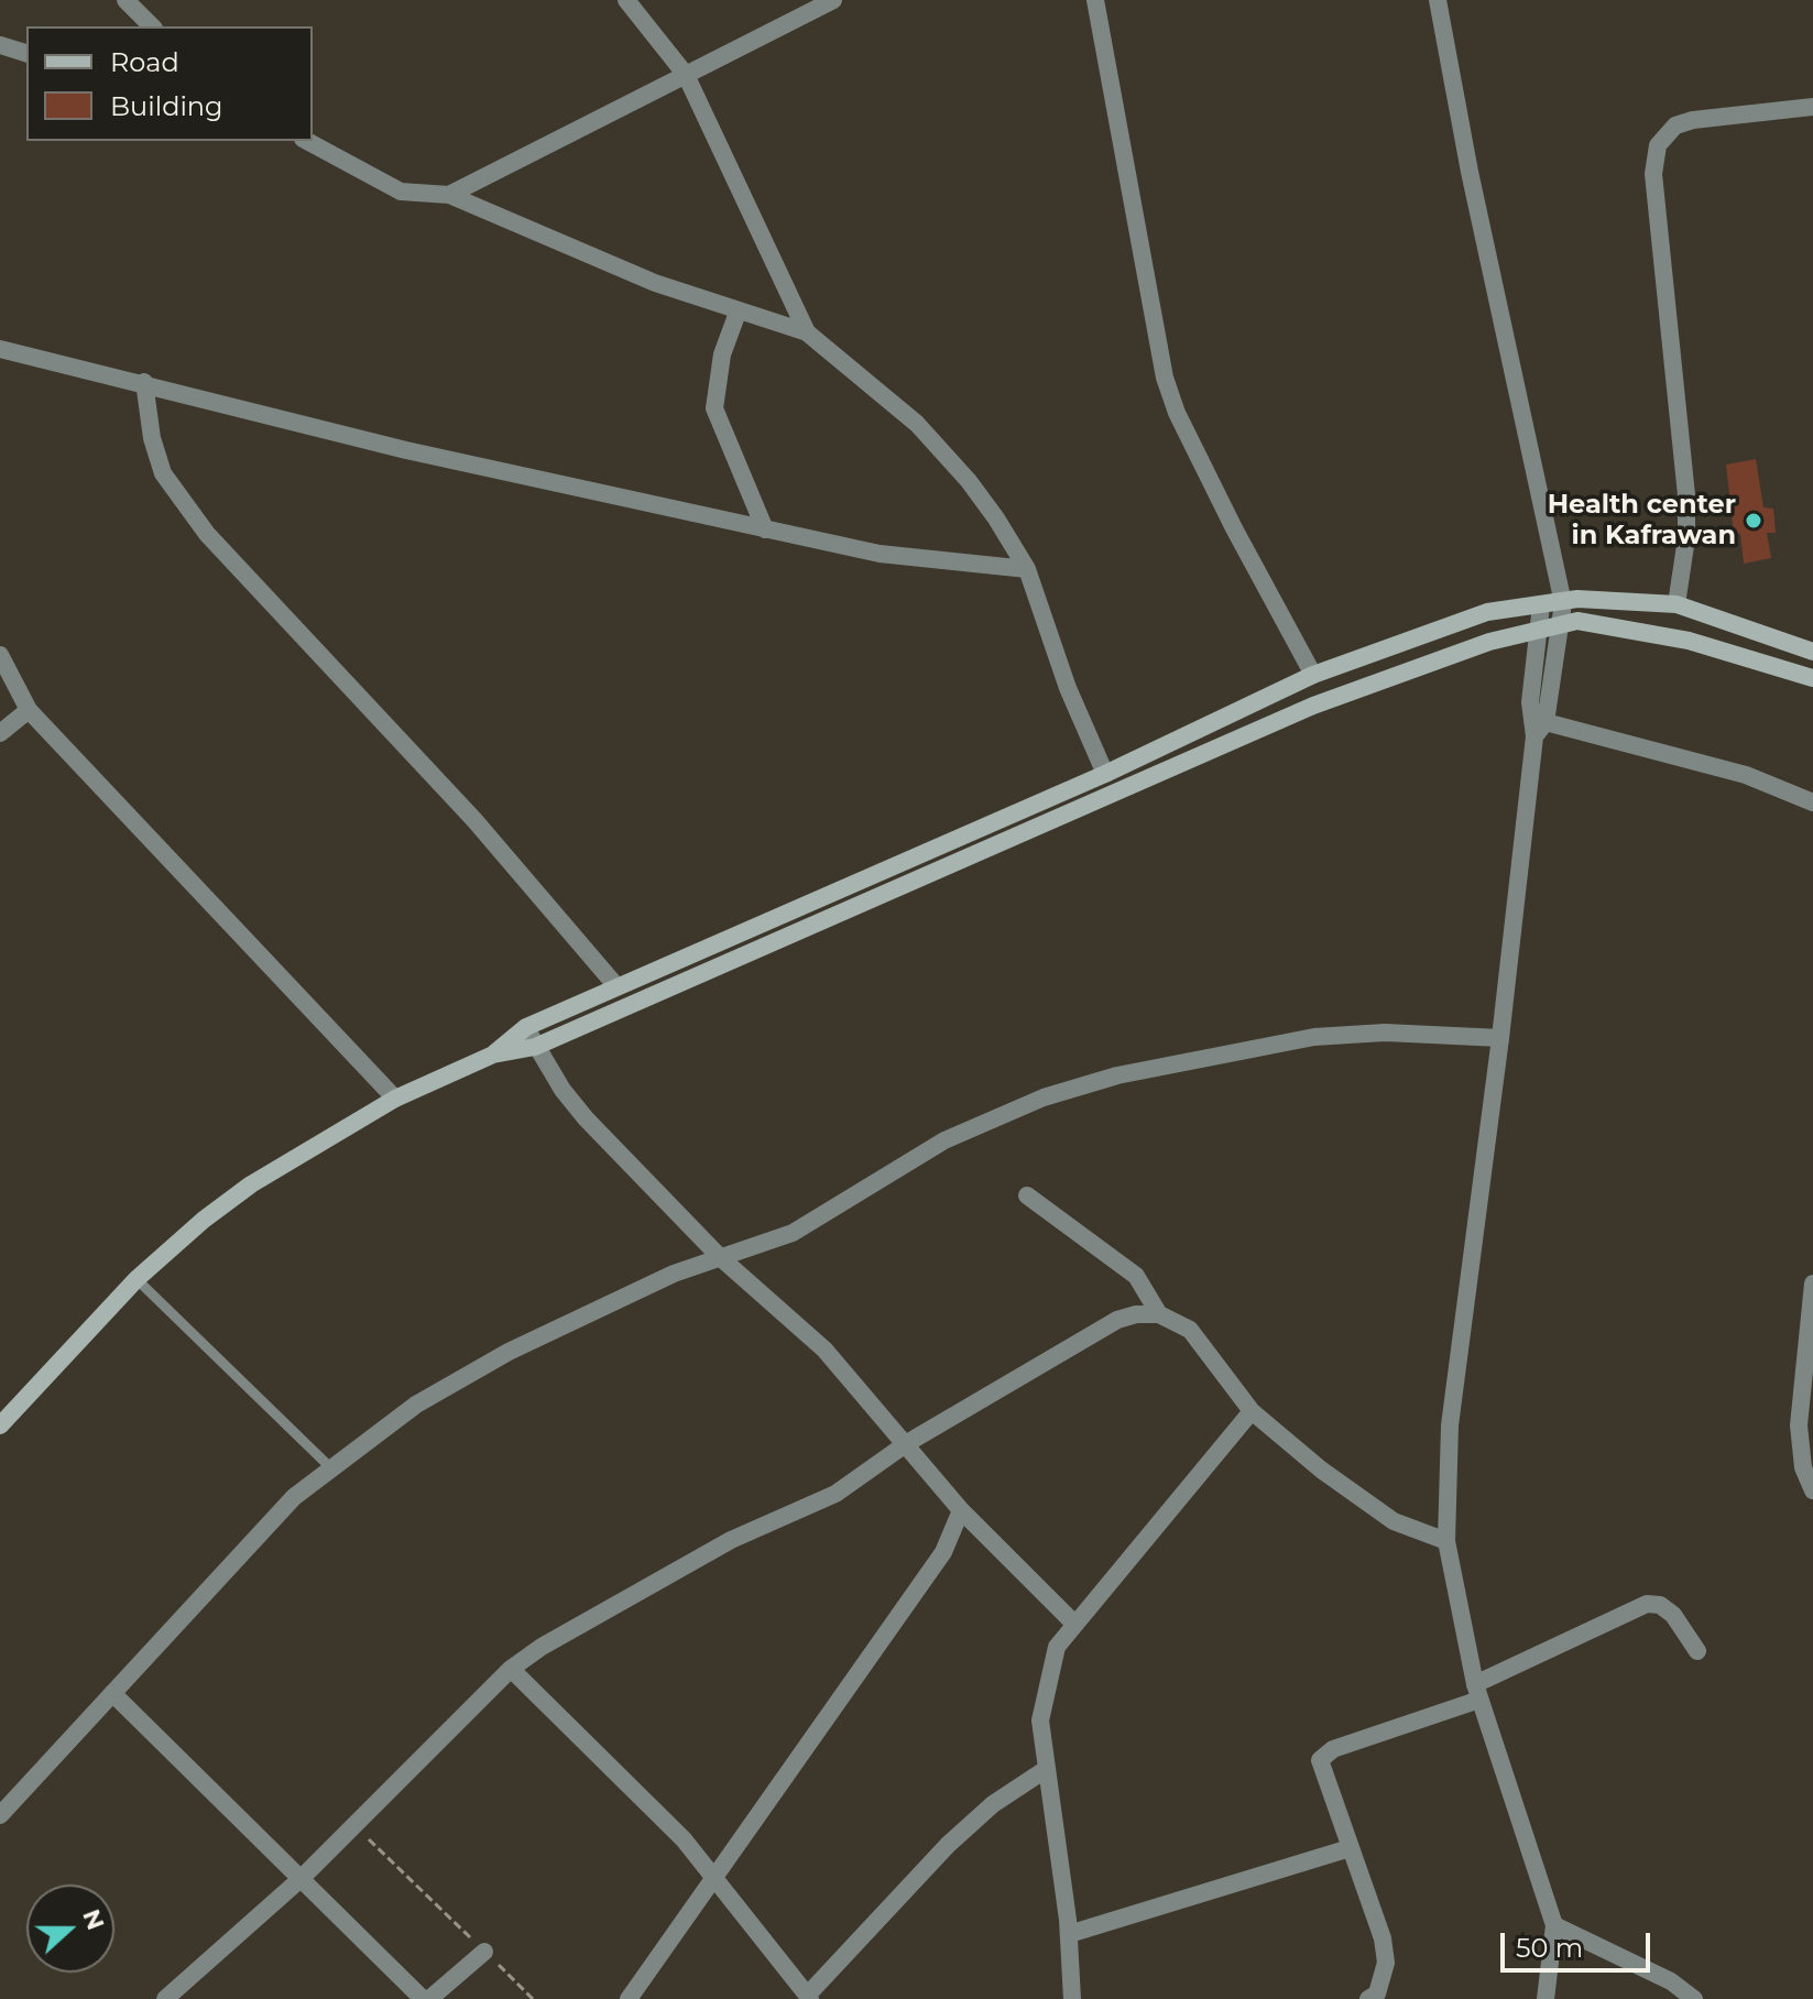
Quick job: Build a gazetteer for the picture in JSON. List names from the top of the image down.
{
  "places": ["Health center in Kafrawan"],
  "legend": ["Road", "Building"],
  "scale_bar": "50 m",
  "north": "right"
}
